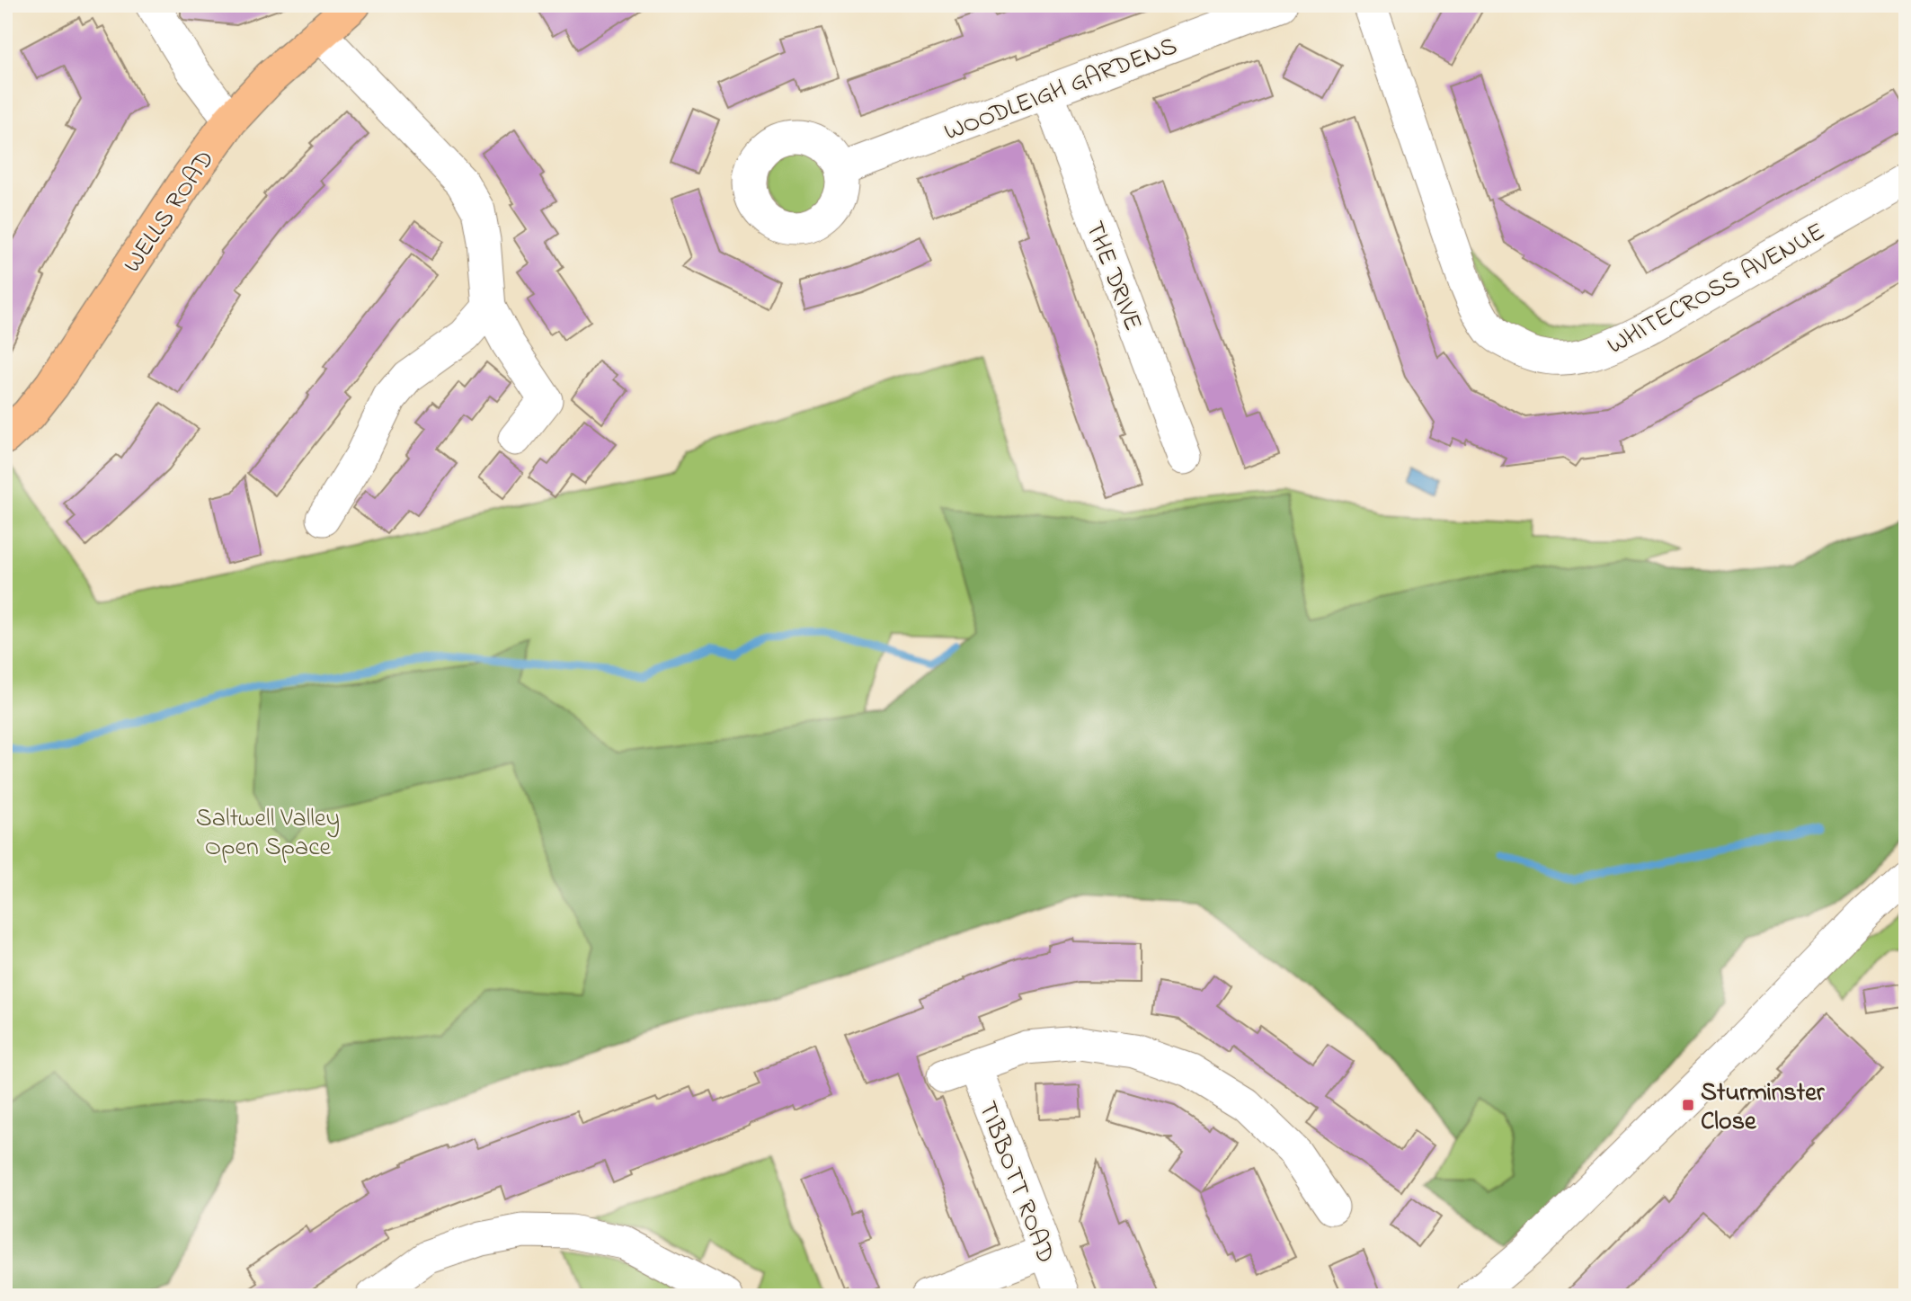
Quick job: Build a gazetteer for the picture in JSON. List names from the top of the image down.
{
  "streets": {
    "highway": ["WELLS ROAD"],
    "street": [
      "WOODLEIGH GARDENS",
      "THE DRIVE",
      "WHITECROSS AVENUE",
      "TIBBOTT ROAD"
    ]
  },
  "crossings": [
    ["WOODLEIGH GARDENS", "THE DRIVE"]
  ],
  "parks": ["Saltwell Valley Open Space"],
  "places": {
    "transit": ["Sturminster Close"]
  }
}
